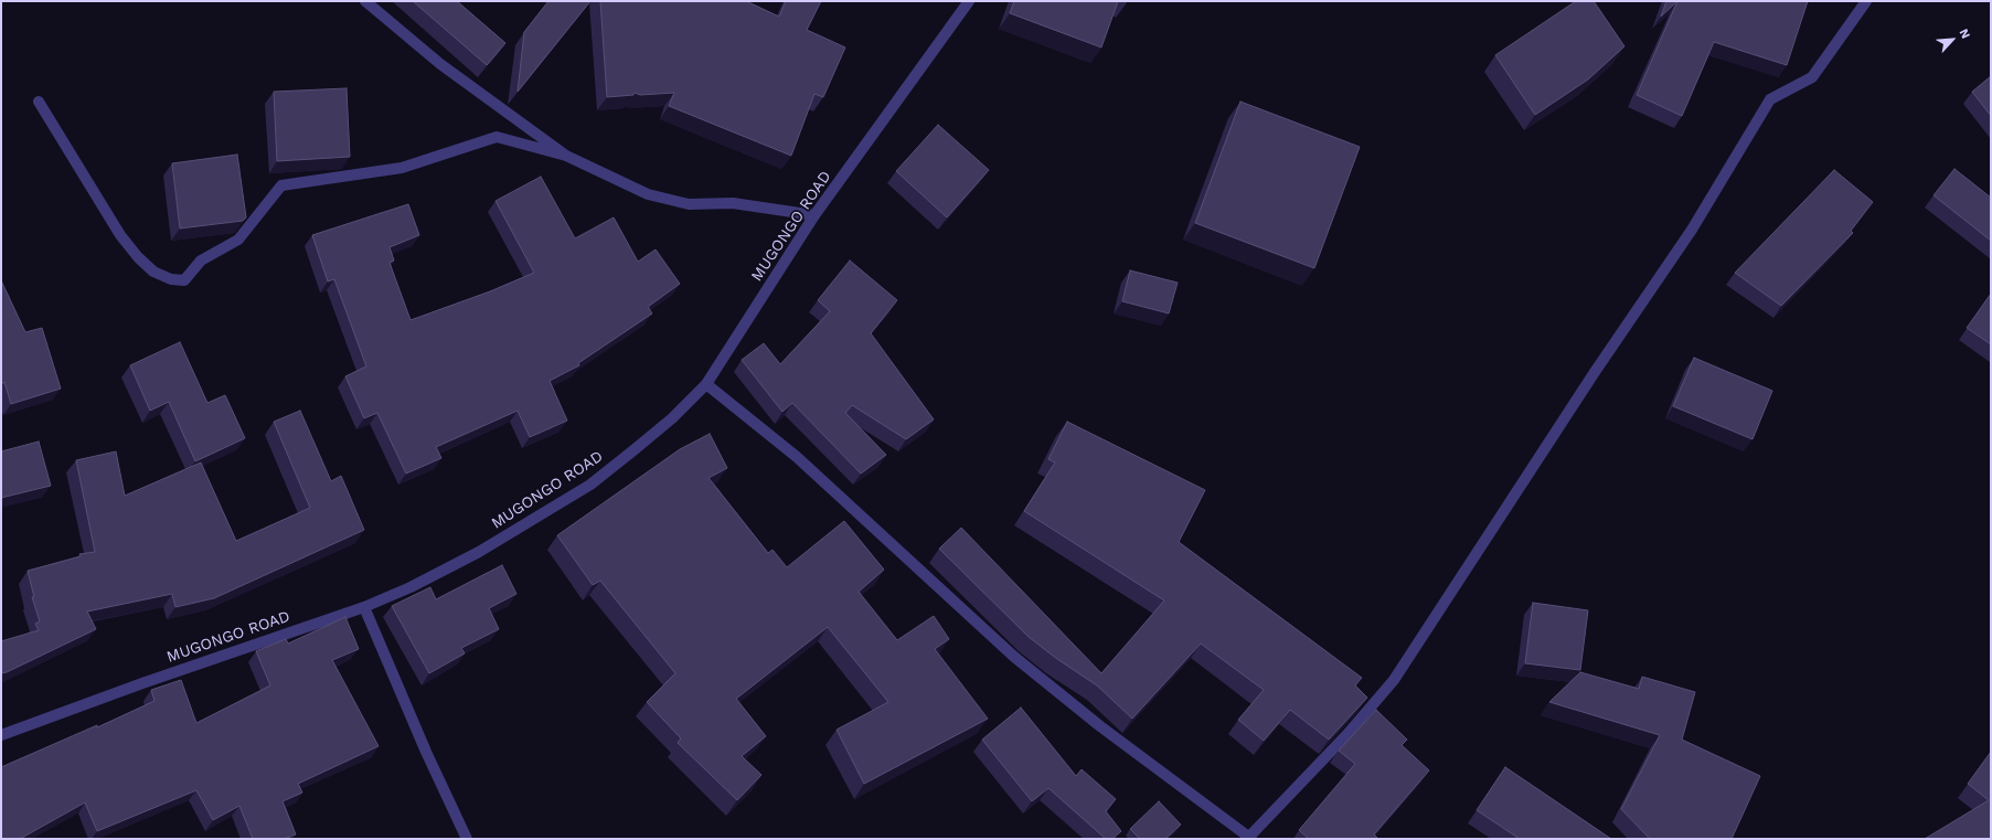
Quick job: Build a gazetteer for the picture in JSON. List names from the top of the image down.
{
  "streets": {
    "street": ["MUGONGO ROAD"]
  },
  "north": "top right"
}
